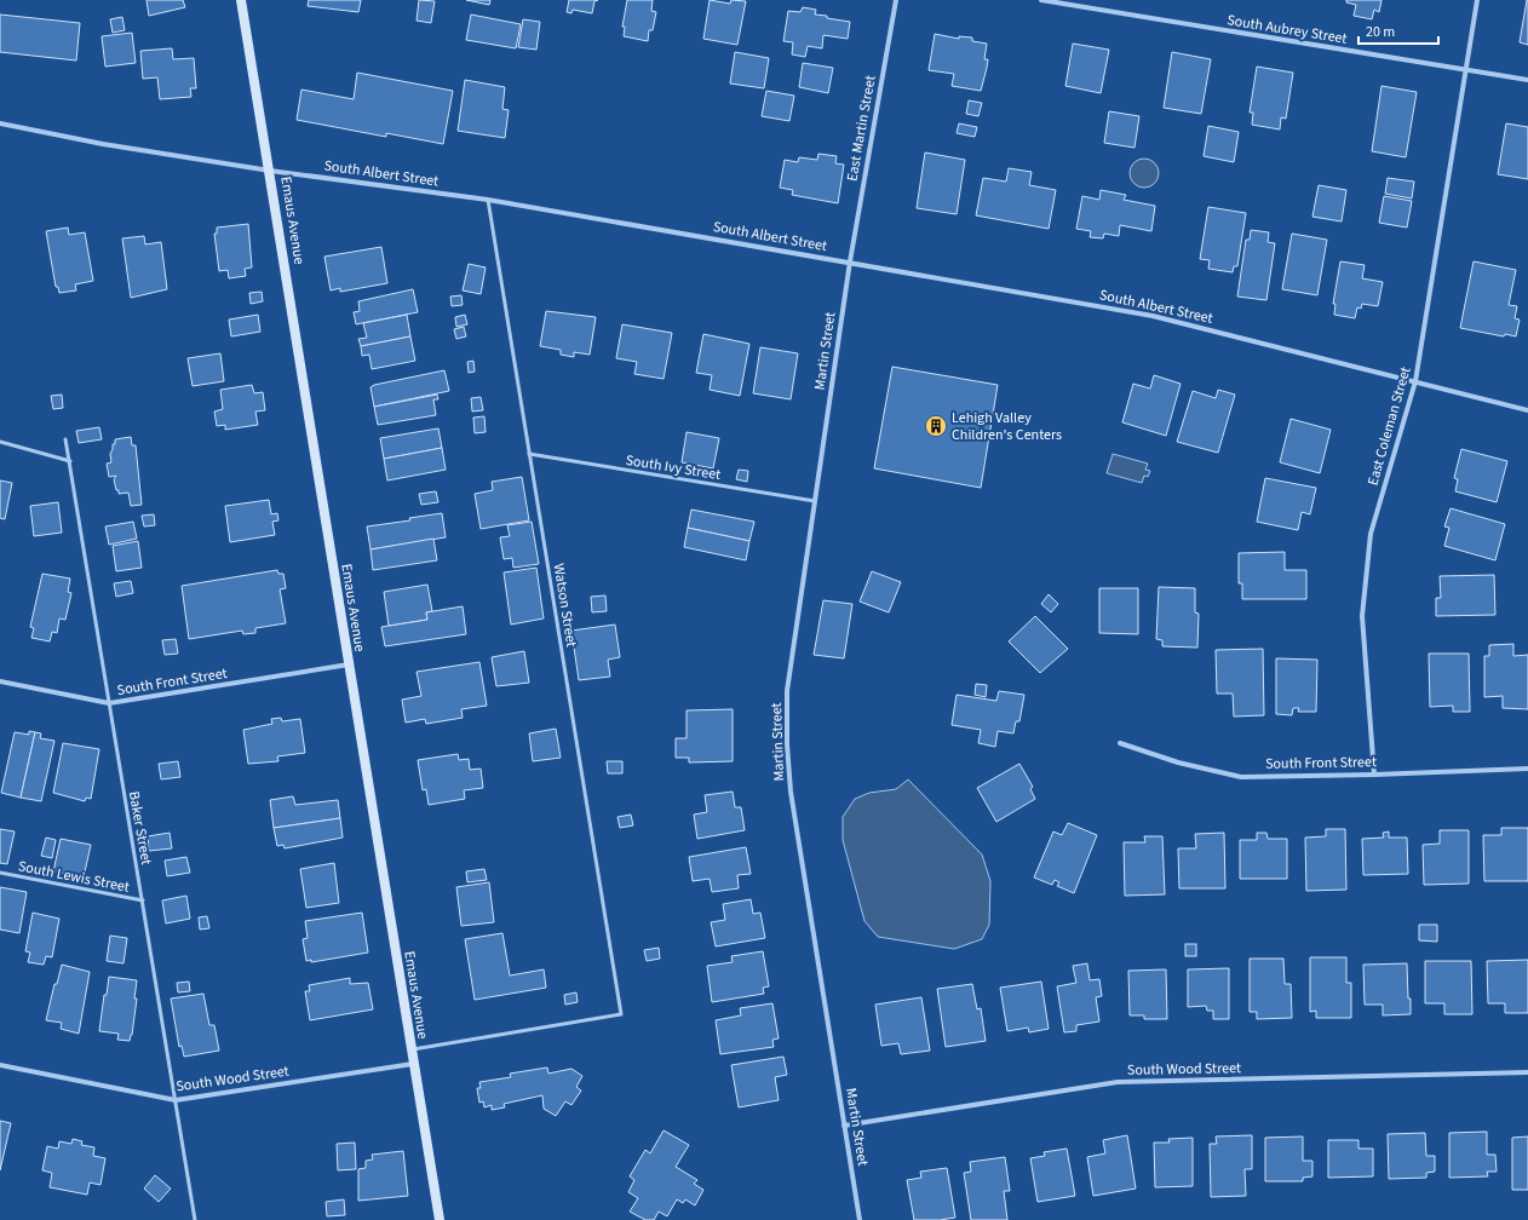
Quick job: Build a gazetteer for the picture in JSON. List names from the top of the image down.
{
  "streets": {
    "main road": ["Emaus Avenue"],
    "street": [
      "South Aubrey Street",
      "East Martin Street",
      "South Albert Street",
      "Martin Street",
      "East Coleman Street",
      "South Front Street",
      "South Wood Street"
    ],
    "lane": [
      "South Ivy Street",
      "Watson Street",
      "Baker Street",
      "South Lewis Street"
    ]
  },
  "crossings": [
    ["South Aubrey Street", "East Coleman Street"],
    ["East Martin Street", "South Albert Street"],
    ["East Martin Street", "Martin Street"],
    ["South Albert Street", "Emaus Avenue"],
    ["South Albert Street", "Martin Street"],
    ["South Albert Street", "East Coleman Street"],
    ["South Albert Street", "Watson Street"],
    ["Emaus Avenue", "Watson Street"],
    ["Emaus Avenue", "South Front Street"],
    ["Emaus Avenue", "South Wood Street"],
    ["Martin Street", "South Ivy Street"],
    ["Martin Street", "South Wood Street"],
    ["East Coleman Street", "South Front Street"],
    ["South Ivy Street", "Watson Street"],
    ["South Front Street", "Baker Street"],
    ["Baker Street", "South Lewis Street"],
    ["Baker Street", "South Wood Street"]
  ],
  "places": {
    "building": ["Lehigh Valley Children's Centers"]
  },
  "scale_bar": "20 m"
}
